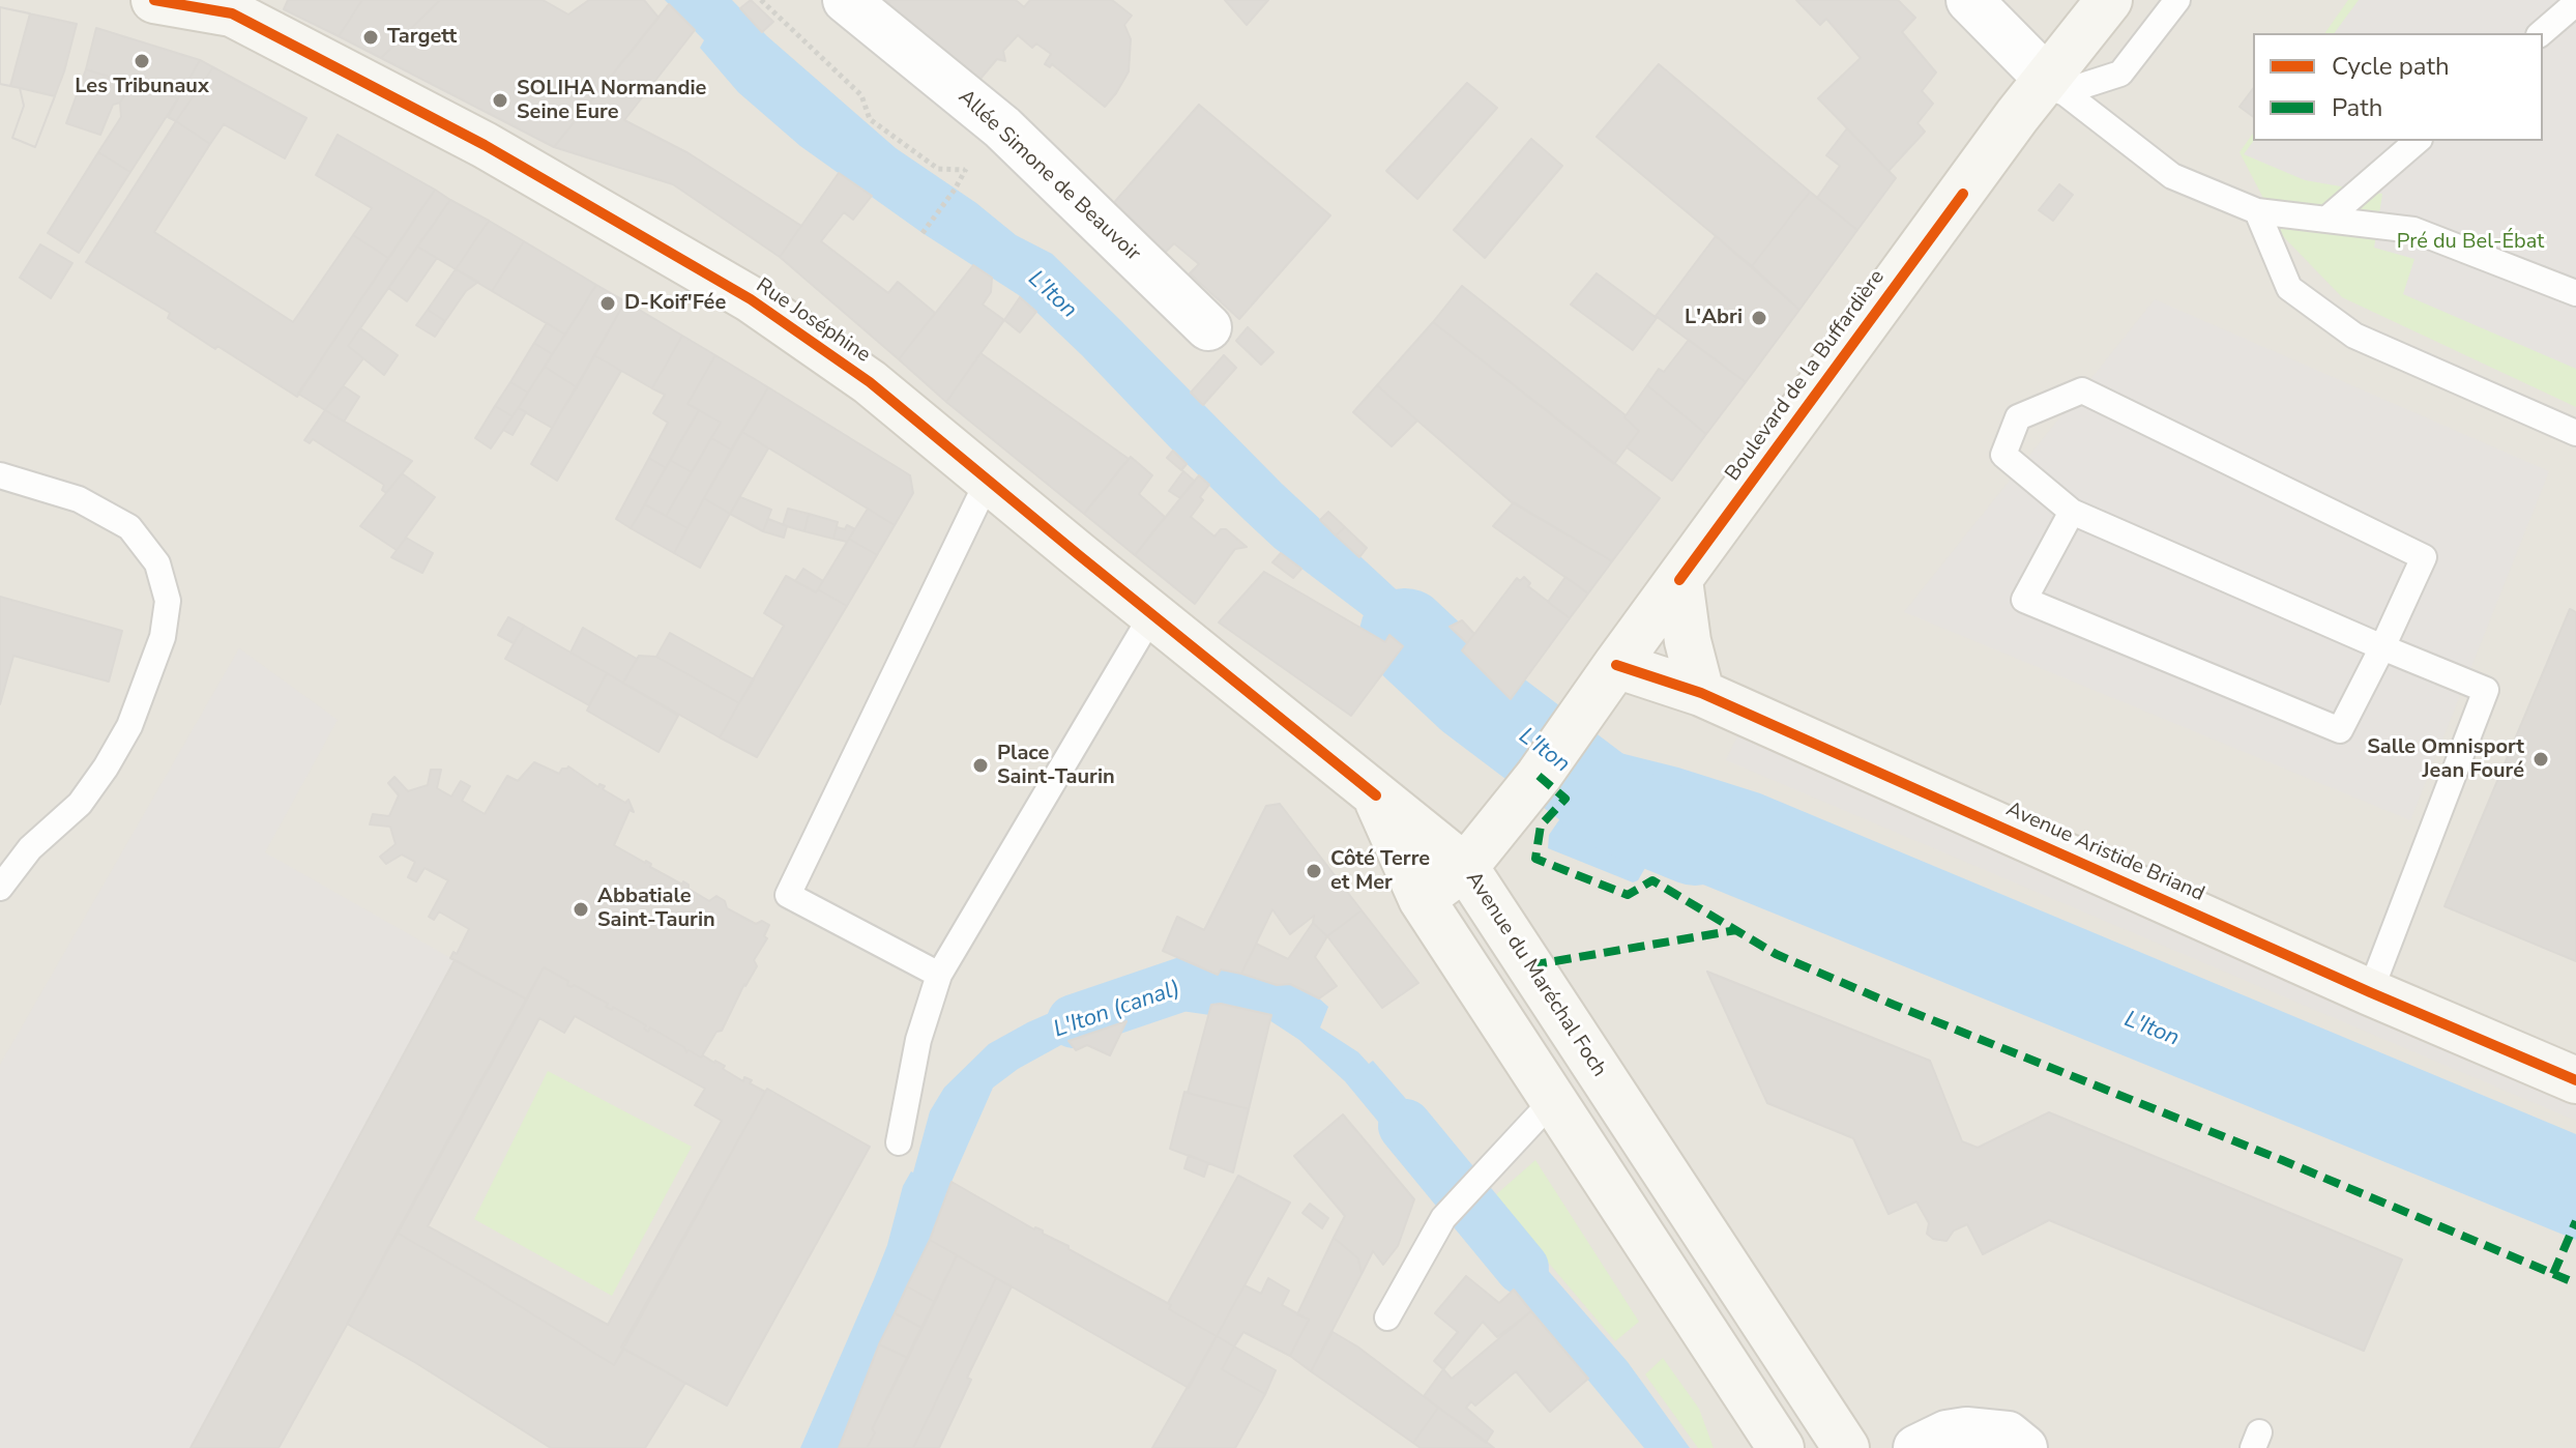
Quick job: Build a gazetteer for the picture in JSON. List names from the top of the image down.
{
  "streets": {
    "main road": [
      "Rue Joséphine",
      "Boulevard de la Buffardière",
      "Avenue Aristide Briand",
      "Avenue du Maréchal Foch"
    ],
    "street": ["Allée Simone de Beauvoir"]
  },
  "crossings": [
    ["Rue Joséphine", "Avenue du Maréchal Foch"],
    ["Boulevard de la Buffardière", "Avenue Aristide Briand"],
    ["Boulevard de la Buffardière", "Avenue du Maréchal Foch"]
  ],
  "water": ["L'Iton", "L'Iton (canal)"],
  "parks": ["Pré du Bel-Ébat"],
  "places": [
    "Targett",
    "Les Tribunaux",
    "SOLIHA Normandie Seine Eure",
    "D-Koif'Fée",
    "L'Abri",
    "Salle Omnisport Jean Fouré",
    "Place Saint-Taurin",
    "Côté Terre et Mer",
    "Abbatiale Saint-Taurin"
  ],
  "legend": ["Cycle path", "Path"]
}
